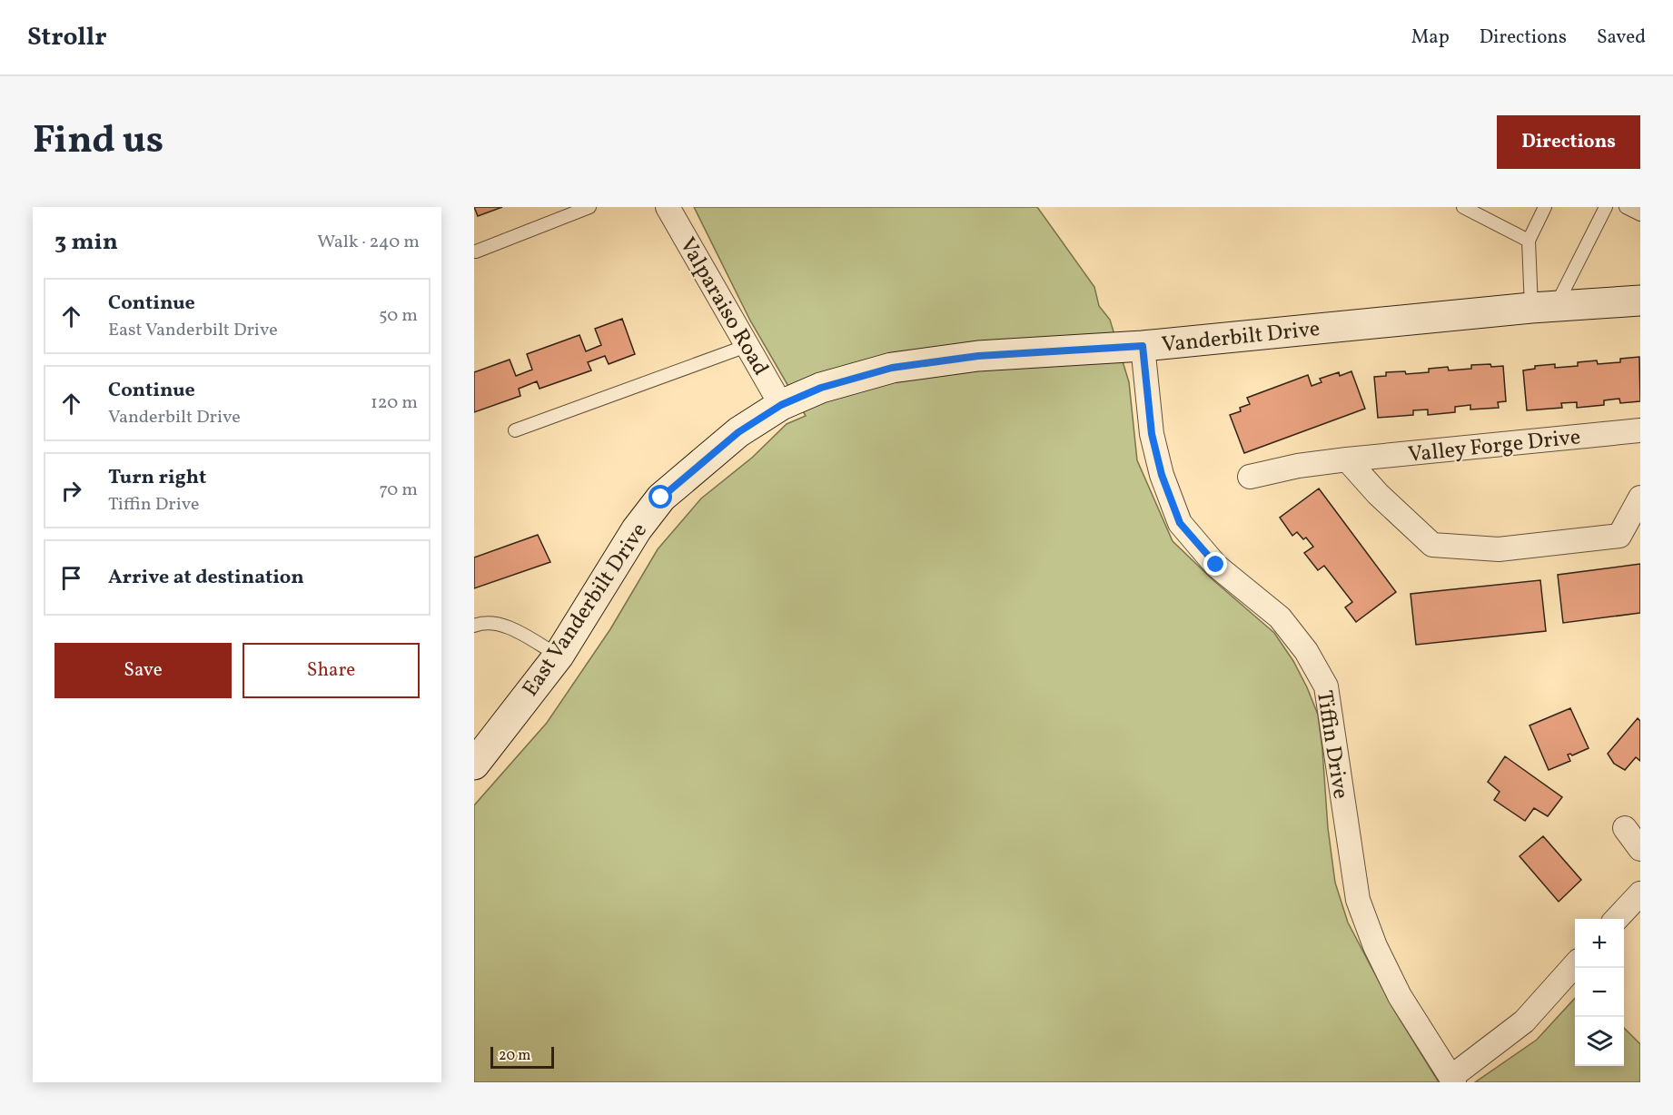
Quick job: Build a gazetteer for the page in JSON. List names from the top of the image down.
{
  "streets": {
    "street": [
      "Valparaiso Road",
      "Vanderbilt Drive",
      "Valley Forge Drive",
      "East Vanderbilt Drive",
      "Tiffin Drive"
    ]
  },
  "crossings": [
    ["Valparaiso Road", "Vanderbilt Drive"],
    ["Valparaiso Road", "East Vanderbilt Drive"],
    ["Vanderbilt Drive", "East Vanderbilt Drive"],
    ["Vanderbilt Drive", "Tiffin Drive"]
  ],
  "scale_bar": "20 m",
  "page": {
    "header": "Strollr",
    "nav": ["Map", "Directions", "Saved"],
    "title": "Find us",
    "buttons": [
      "Directions",
      ["Save", "Share"]
    ],
    "heading": ["3 min", "Walk · 240 m"],
    "list": [
      ["Continue", "East Vanderbilt Drive", "50 m"],
      ["Continue", "Vanderbilt Drive", "120 m"],
      ["Turn right", "Tiffin Drive", "70 m"],
      "Arrive at destination"
    ],
    "map_buttons": ["+", "−"],
    "scale": "20 m"
  }
}
